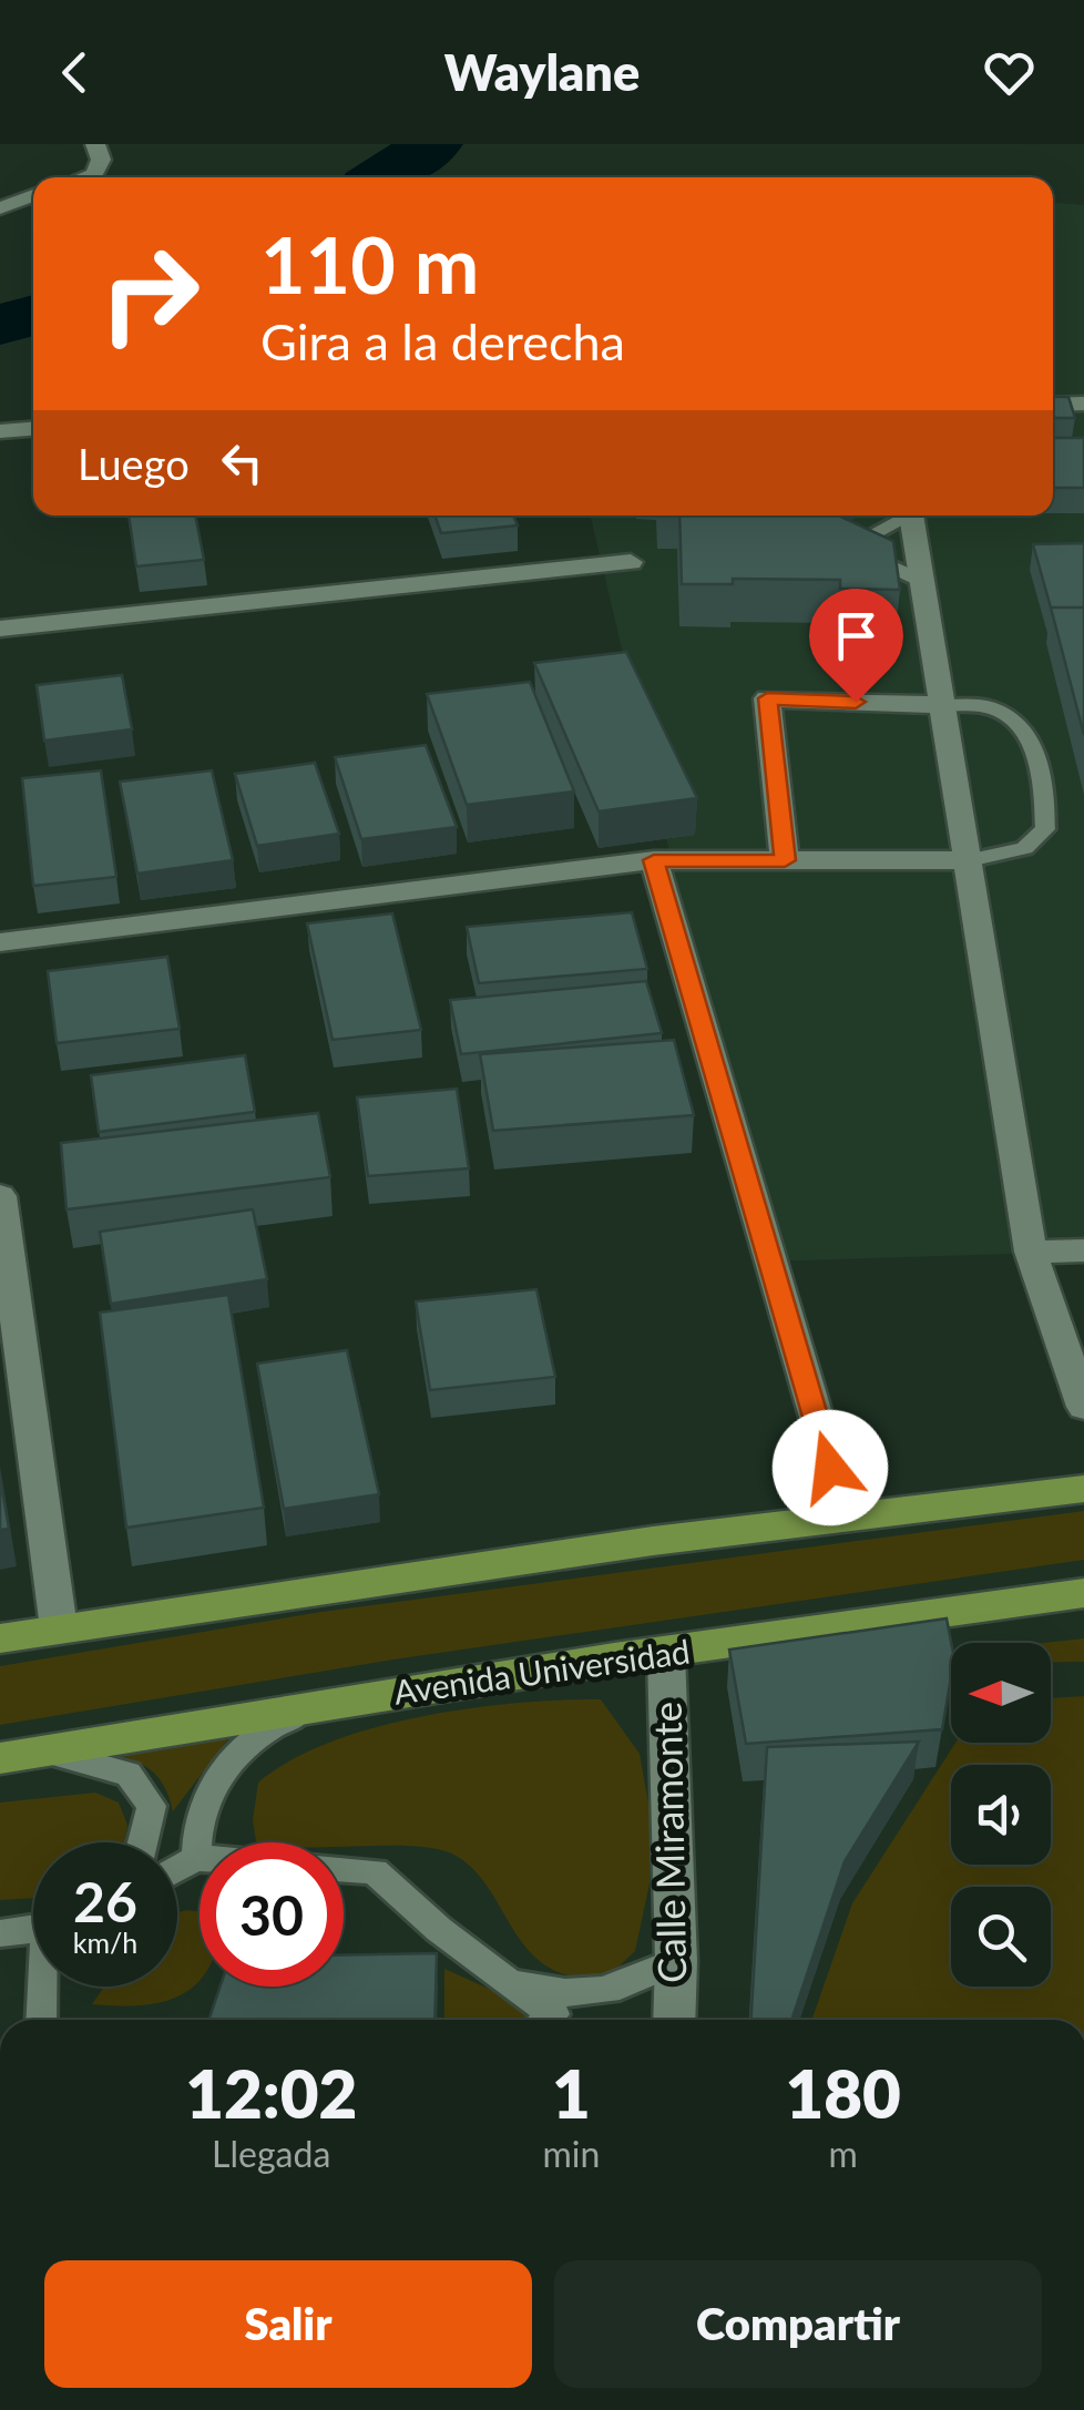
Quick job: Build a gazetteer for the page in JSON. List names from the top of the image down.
{
  "streets": {
    "highway": ["Avenida Universidad"],
    "street": ["Calle Miramonte"]
  },
  "crossings": [
    ["Avenida Universidad", "Calle Miramonte"]
  ],
  "north": "left",
  "page": {
    "header": "Waylane",
    "turn": ["110 m", "Gira a la derecha"],
    "then": "Luego",
    "speed": "26 km/h",
    "limit": "30",
    "eta": [
      "12:02",
      "Llegada",
      "1",
      "min",
      "180",
      "m"
    ],
    "buttons": ["Salir", "Compartir"]
  }
}
